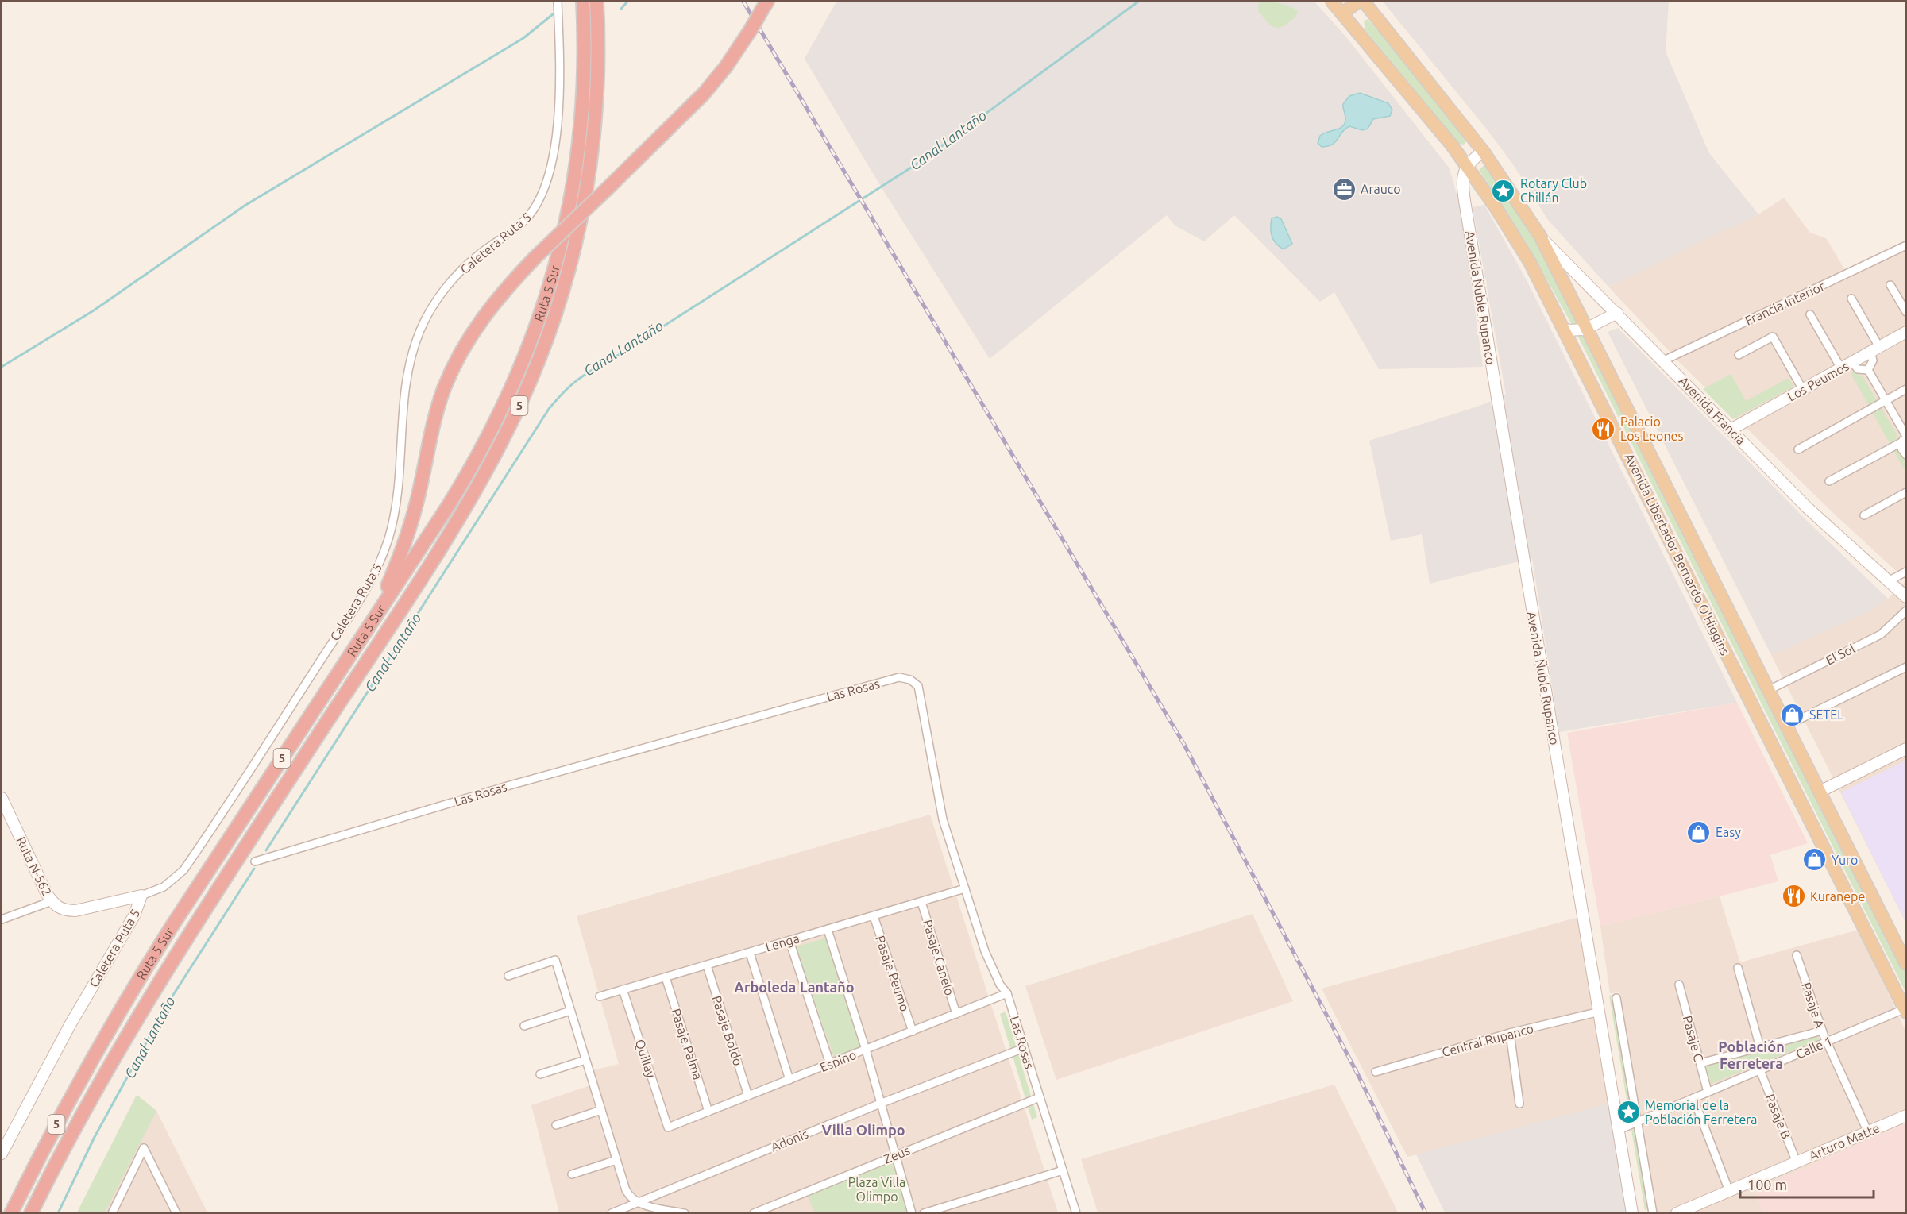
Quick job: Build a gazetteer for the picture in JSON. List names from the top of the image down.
{
  "streets": {
    "highway": ["Ruta 5 Sur", "5"],
    "main road": ["Avenida Libertador Bernardo O'Higgins"],
    "street": [
      "Caletera Ruta 5",
      "Avenida Ñuble Rupanco",
      "Francia Interior",
      "Los Peumos",
      "Avenida Francia",
      "El Sol",
      "Las Rosas",
      "Ruta N-562",
      "Lenga",
      "Pasaje Canelo",
      "Pasaje Peumo",
      "Pasaje A",
      "Pasaje Boldo",
      "Pasaje C",
      "Central Rupanco",
      "Pasaje Palma",
      "Calle 1",
      "Quillay",
      "Espino",
      "Pasaje B",
      "Adonis",
      "Arturo Matte",
      "Zeus"
    ]
  },
  "crossings": [
    ["Caletera Ruta 5", "Ruta N-562"],
    ["Avenida Ñuble Rupanco", "Avenida Libertador Bernardo O'Higgins"],
    ["Avenida Ñuble Rupanco", "Central Rupanco"],
    ["Avenida Ñuble Rupanco", "Calle 1"],
    ["Francia Interior", "Avenida Francia"],
    ["Los Peumos", "Avenida Francia"],
    ["Avenida Francia", "Avenida Libertador Bernardo O'Higgins"],
    ["Avenida Libertador Bernardo O'Higgins", "El Sol"],
    ["Avenida Libertador Bernardo O'Higgins", "Calle 1"],
    ["Las Rosas", "Lenga"],
    ["Las Rosas", "Espino"],
    ["Las Rosas", "Adonis"],
    ["Las Rosas", "Zeus"],
    ["Lenga", "Pasaje Canelo"],
    ["Lenga", "Pasaje Peumo"],
    ["Lenga", "Pasaje Boldo"],
    ["Lenga", "Pasaje Palma"],
    ["Lenga", "Quillay"],
    ["Pasaje Canelo", "Espino"],
    ["Pasaje Peumo", "Espino"],
    ["Pasaje A", "Calle 1"],
    ["Pasaje A", "Arturo Matte"],
    ["Pasaje Boldo", "Espino"],
    ["Pasaje C", "Calle 1"],
    ["Pasaje Palma", "Espino"],
    ["Calle 1", "Pasaje B"],
    ["Quillay", "Espino"],
    ["Pasaje B", "Arturo Matte"]
  ],
  "districts": ["Arboleda Lantaño", "Población Ferretera", "Villa Olimpo"],
  "water": ["Canal Lantaño"],
  "parks": ["Plaza Villa Olimpo"],
  "places": {
    "office": ["Arauco"],
    "place": ["Rotary Club Chillán", "Memorial de la Población Ferretera"],
    "restaurant": ["Palacio Los Leones", "Kuranepe"],
    "shop": ["SETEL", "Easy", "Yuro"]
  },
  "scale_bar": "100 m"
}
